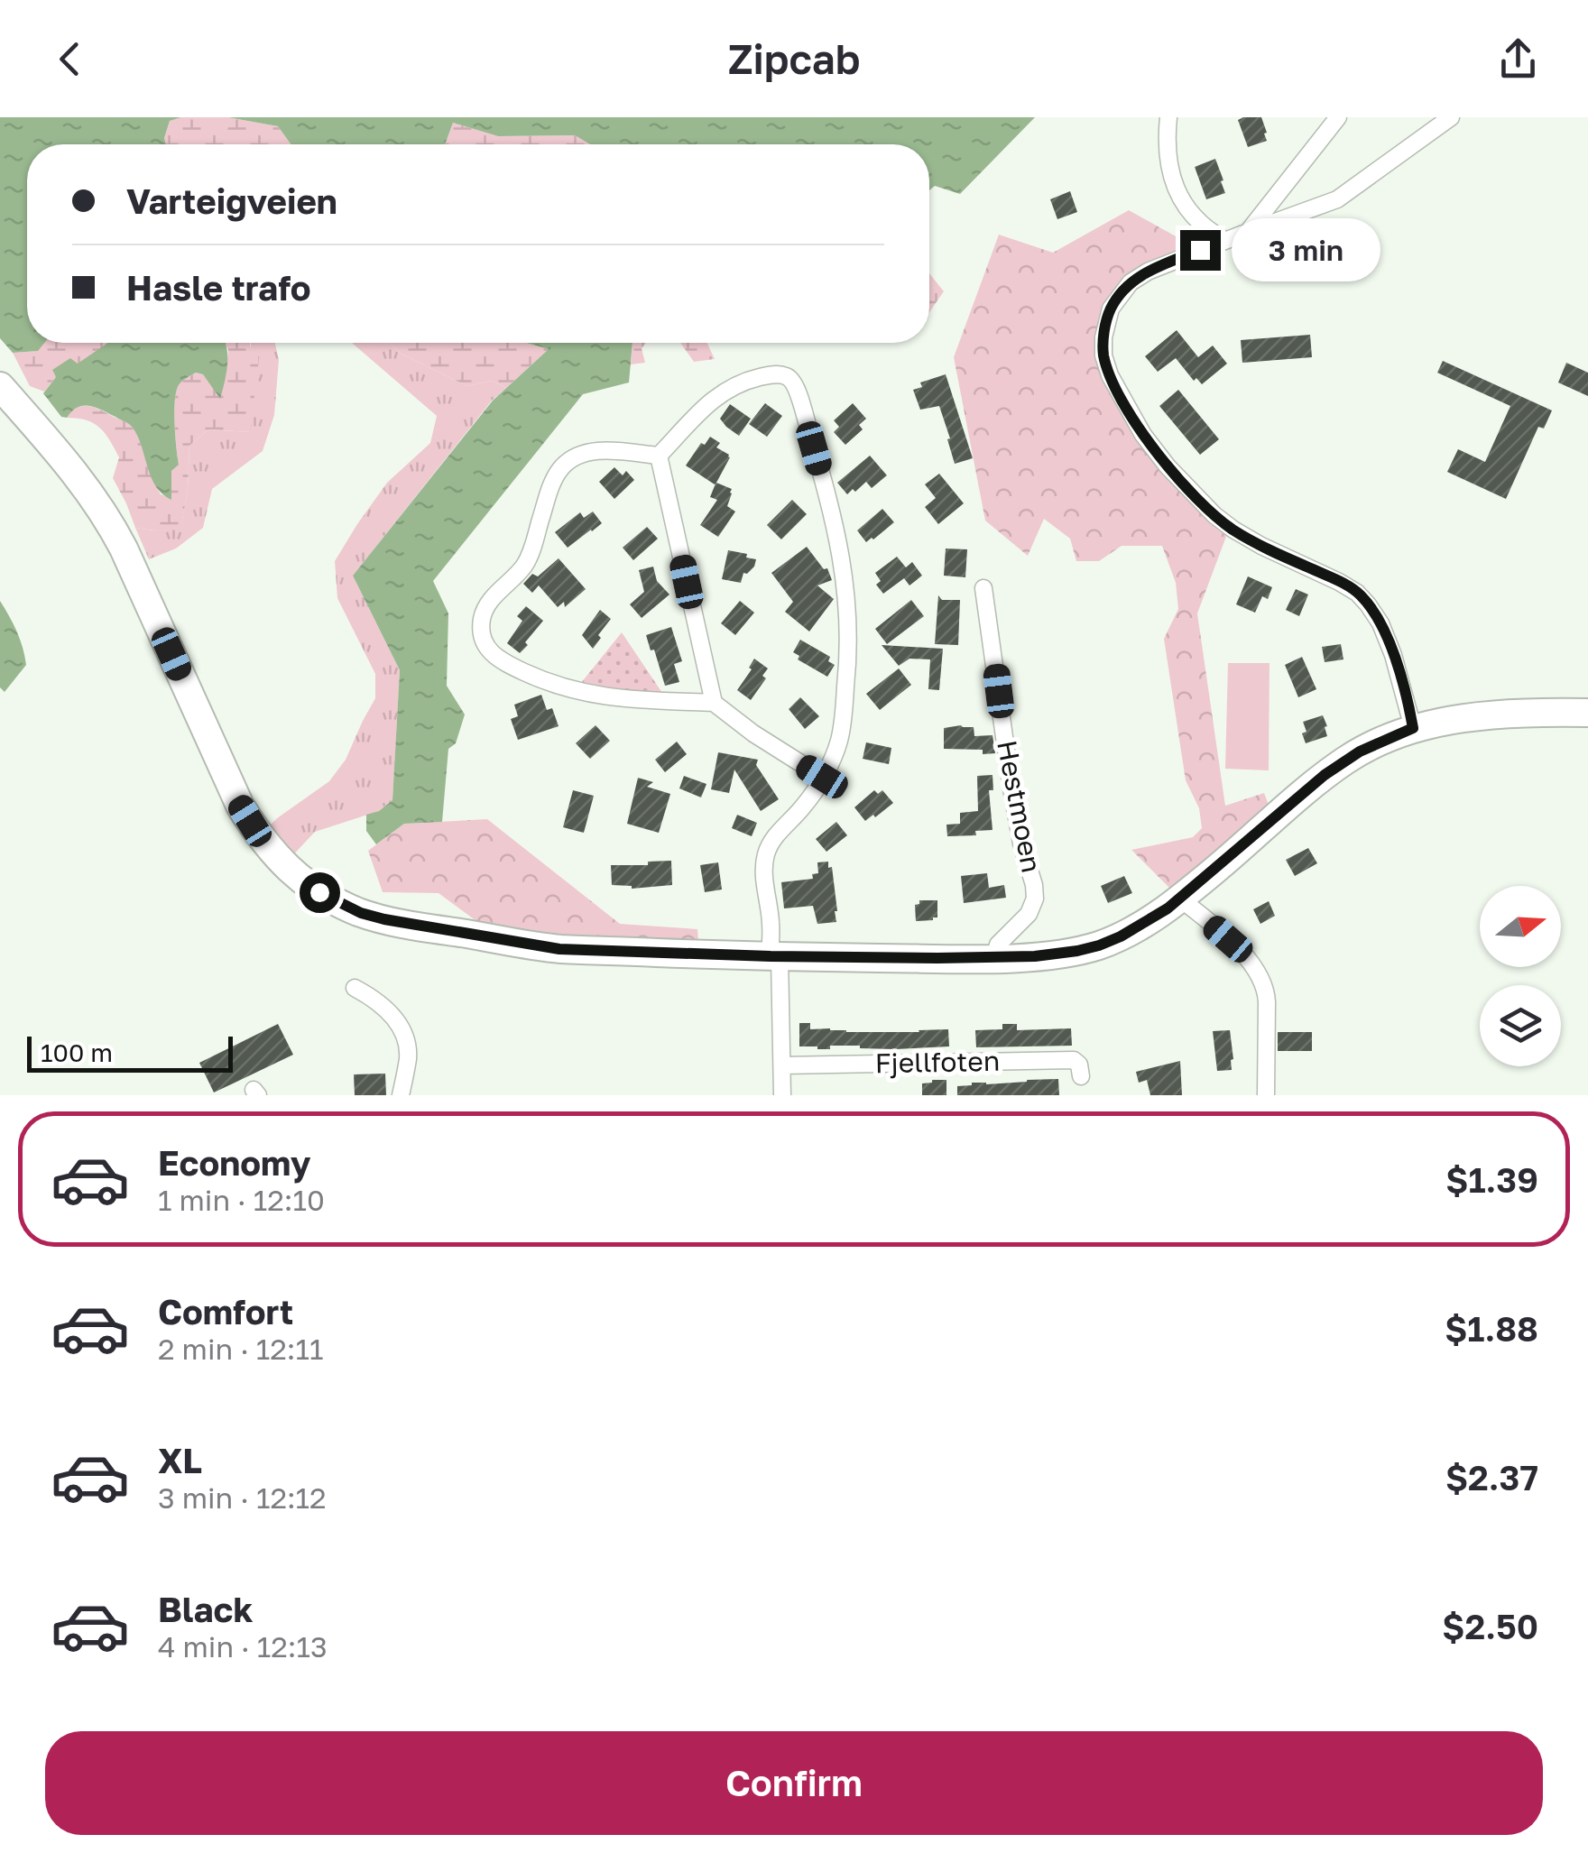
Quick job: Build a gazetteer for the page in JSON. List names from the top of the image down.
{
  "streets": {
    "street": ["Hestmoen", "Fjellfoten"]
  },
  "scale_bar": "100 m",
  "north": "right",
  "page": {
    "header": "Zipcab",
    "banner": ["Varteigveien", "Hasle trafo"],
    "bubble": "3 min",
    "scale": "100 m",
    "list": [
      {
        "name": "Economy",
        "note": "1 min · 12:10",
        "value": "$1.39"
      },
      {
        "name": "Comfort",
        "note": "2 min · 12:11",
        "value": "$1.88"
      },
      {
        "name": "XL",
        "note": "3 min · 12:12",
        "value": "$2.37"
      },
      {
        "name": "Black",
        "note": "4 min · 12:13",
        "value": "$2.50"
      }
    ],
    "buttons": "Confirm"
  }
}
